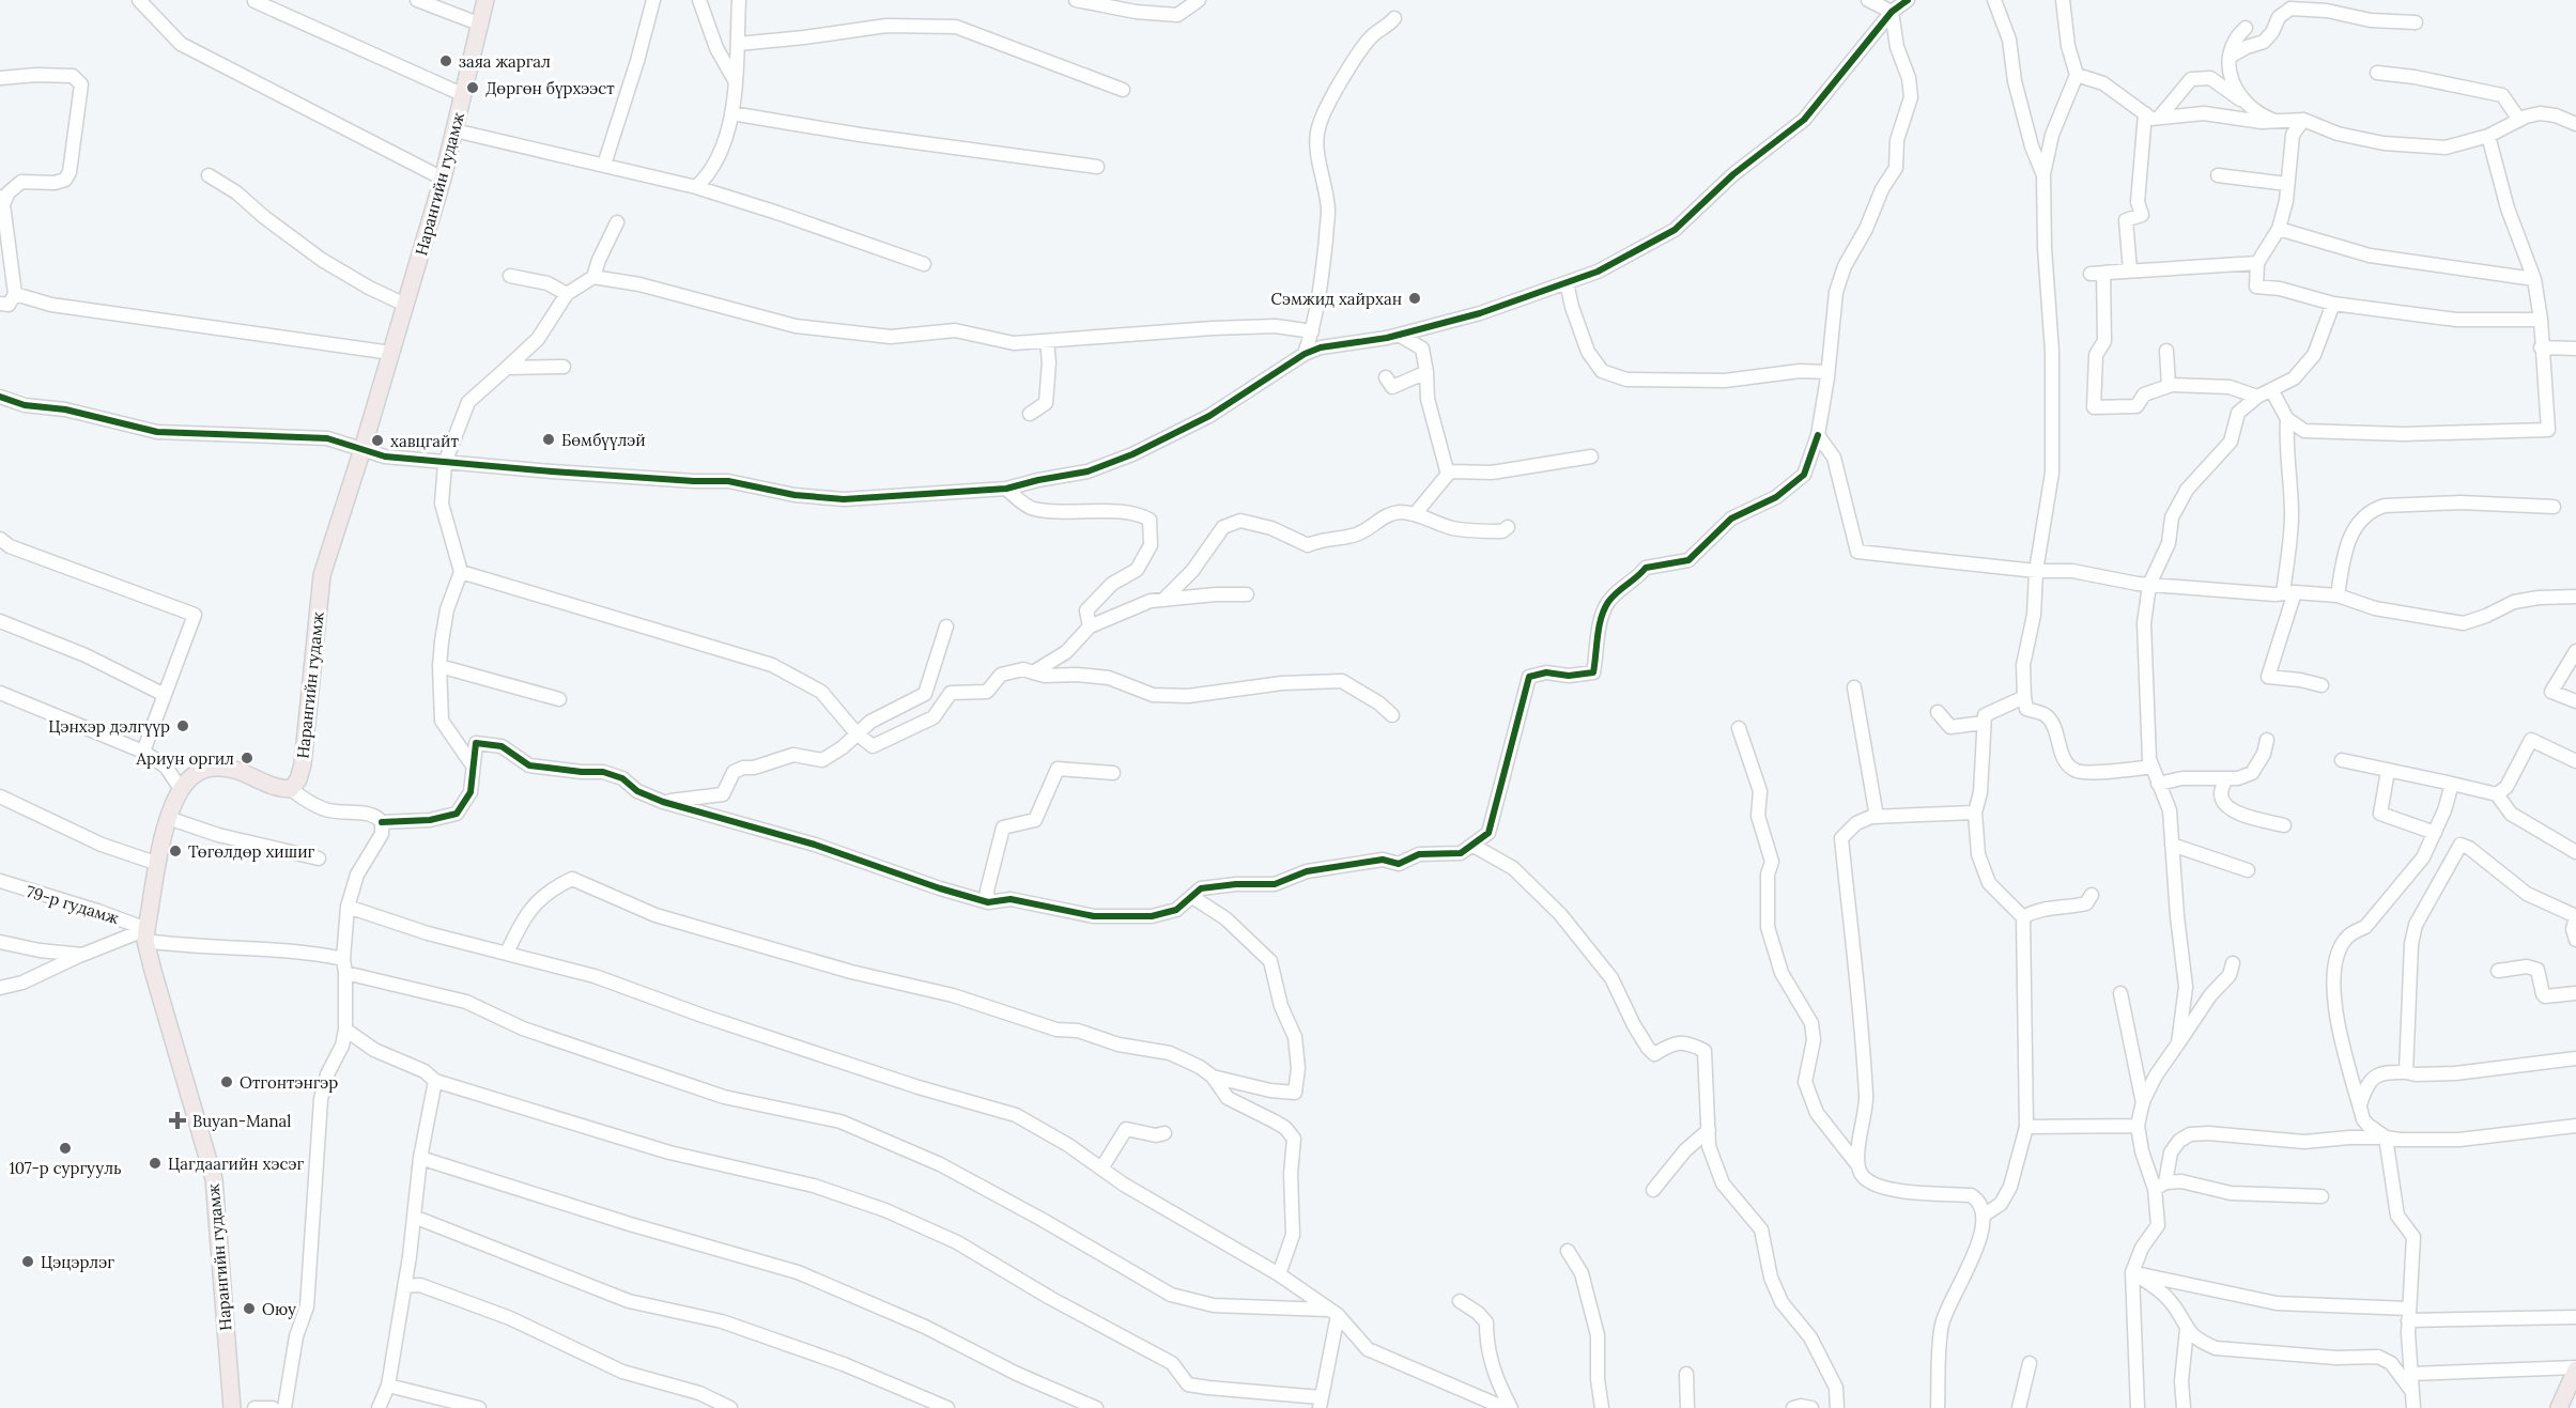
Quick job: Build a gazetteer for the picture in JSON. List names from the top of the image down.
{
  "streets": {
    "main road": ["Нарангийн гудамж"],
    "street": ["79-р гудамж"]
  },
  "crossings": [
    ["Нарангийн гудамж", "79-р гудамж"]
  ],
  "places": {
    "other": [
      "заяа жаргал",
      "Дөргөн бүрхээст",
      "Сэмжид хайрхан",
      "Бөмбүүлэй",
      "хавцгайт",
      "Цэнхэр дэлгүүр",
      "Ариун оргил",
      "Төгөлдөр хишиг",
      "Отгонтэнгэр",
      "107-р сургууль",
      "Цагдаагийн хэсэг",
      "Цэцэрлэг",
      "Оюу"
    ],
    "health": ["Buyan-Manal"]
  }
}
